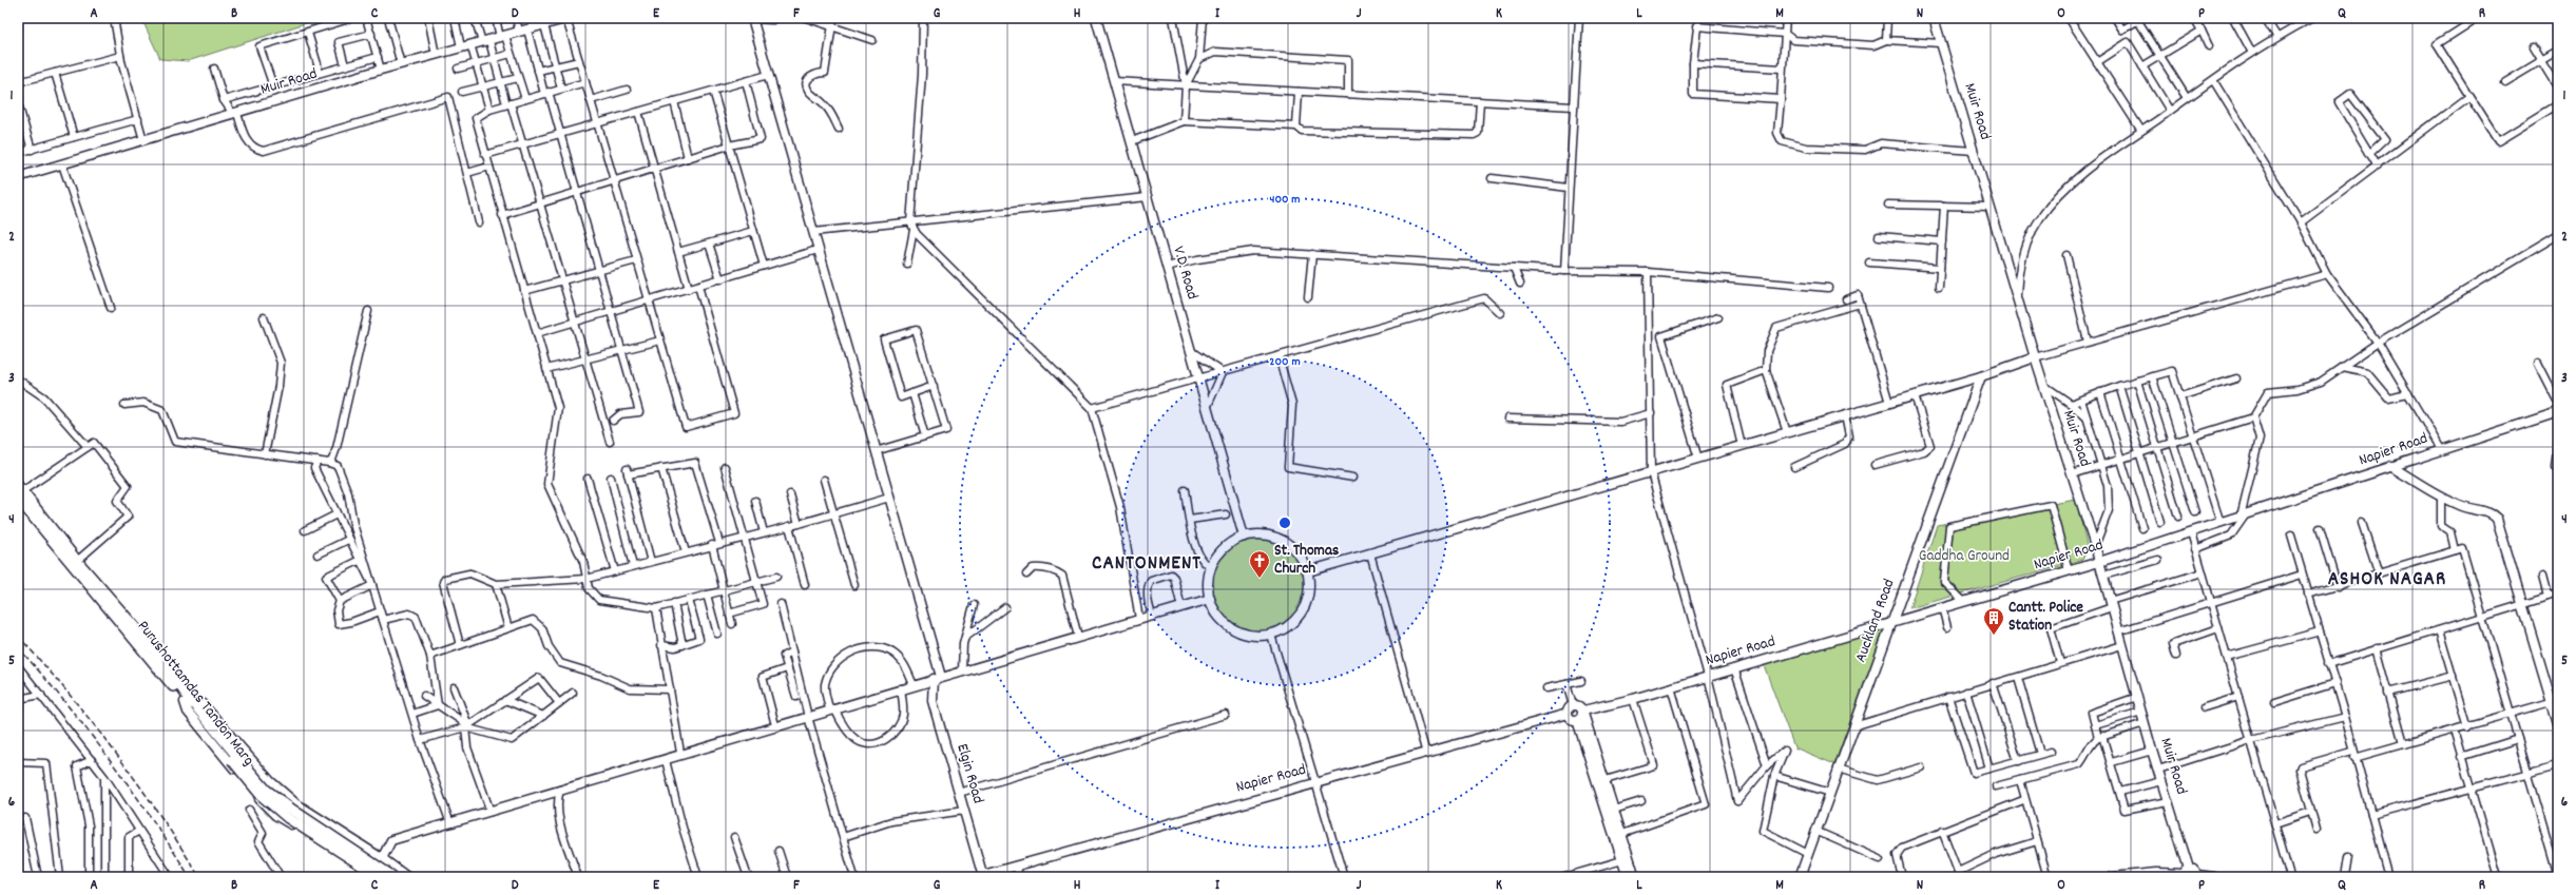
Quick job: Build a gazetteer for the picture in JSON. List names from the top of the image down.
{
  "streets": {
    "main road": ["Purushottamdas Tandon Marg"],
    "street": [
      "Muir Road",
      "V.D. Road",
      "Napier Road",
      "Auckland Road",
      "Elgin Road"
    ]
  },
  "crossings": [
    ["Muir Road", "Napier Road"],
    ["Napier Road", "Auckland Road"],
    ["Napier Road", "Elgin Road"]
  ],
  "districts": ["CANTONMENT", "ASHOK NAGAR"],
  "parks": ["Gaddha Ground"],
  "places": {
    "church": ["St. Thomas Church"],
    "building": ["Cantt. Police Station"]
  },
  "grid": {
    "columns": [
      "A",
      "B",
      "C",
      "D",
      "E",
      "F",
      "G",
      "H",
      "I",
      "J",
      "K",
      "L",
      "M",
      "N",
      "O",
      "P",
      "Q",
      "R"
    ],
    "rows": [
      "1",
      "2",
      "3",
      "4",
      "5",
      "6"
    ]
  },
  "rings": ["400 m", "200 m"]
}
